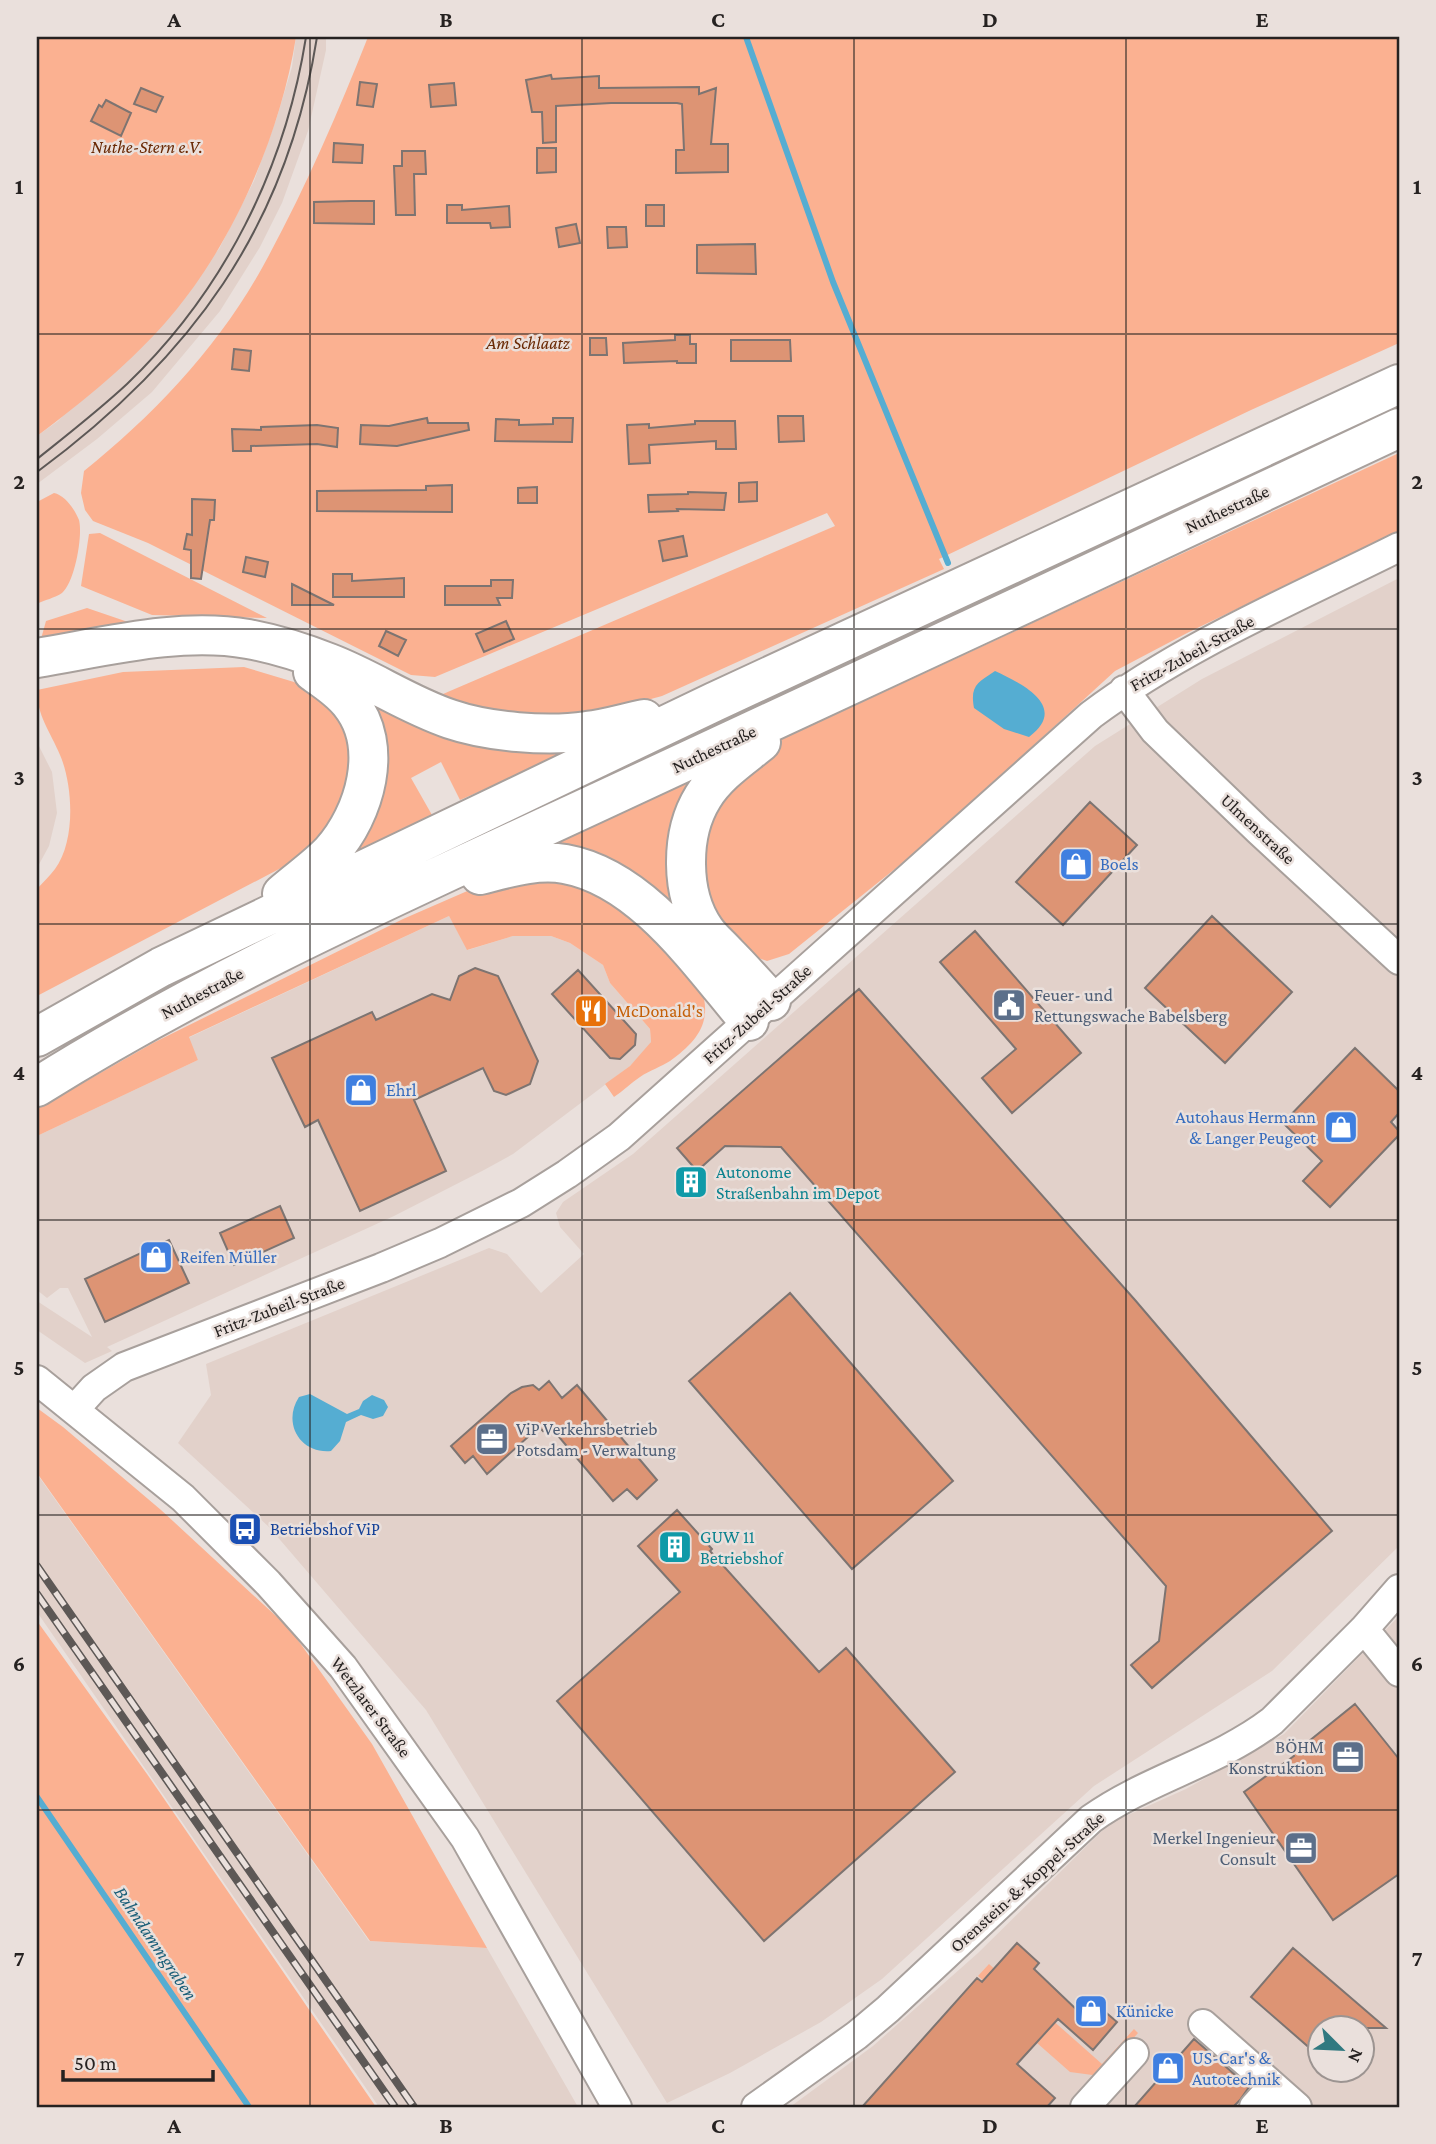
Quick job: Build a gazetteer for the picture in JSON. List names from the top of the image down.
{
  "streets": {
    "highway": ["Nuthestraße"],
    "street": [
      "Fritz-Zubeil-Straße",
      "Ulmenstraße",
      "Wetzlarer Straße",
      "Orenstein-&-Koppel-Straße"
    ]
  },
  "crossings": [
    ["Fritz-Zubeil-Straße", "Ulmenstraße"],
    ["Fritz-Zubeil-Straße", "Wetzlarer Straße"]
  ],
  "water": ["Bahndammgraben"],
  "parks": ["Nuthe-Stern e.V.", "Am Schlaatz"],
  "places": {
    "shop": [
      "Boels",
      "Ehrl",
      "Autohaus Hermann & Langer Peugeot",
      "Reifen Müller",
      "Künicke",
      "US-Car's & Autotechnik"
    ],
    "public building": ["Feuer- und Rettungswache Babelsberg"],
    "restaurant": ["McDonald's"],
    "building": ["Autonome Straßenbahn im Depot", "GUW 11 Betriebshof"],
    "office": ["ViP Verkehrsbetrieb Potsdam - Verwaltung", "BÖHM Konstruktion", "Merkel Ingenieur Consult"],
    "bus stop": ["Betriebshof ViP"]
  },
  "scale_bar": "50 m",
  "north": "bottom right",
  "grid": {
    "columns": [
      "A",
      "B",
      "C",
      "D",
      "E"
    ],
    "rows": [
      "1",
      "2",
      "3",
      "4",
      "5",
      "6",
      "7"
    ]
  }
}
